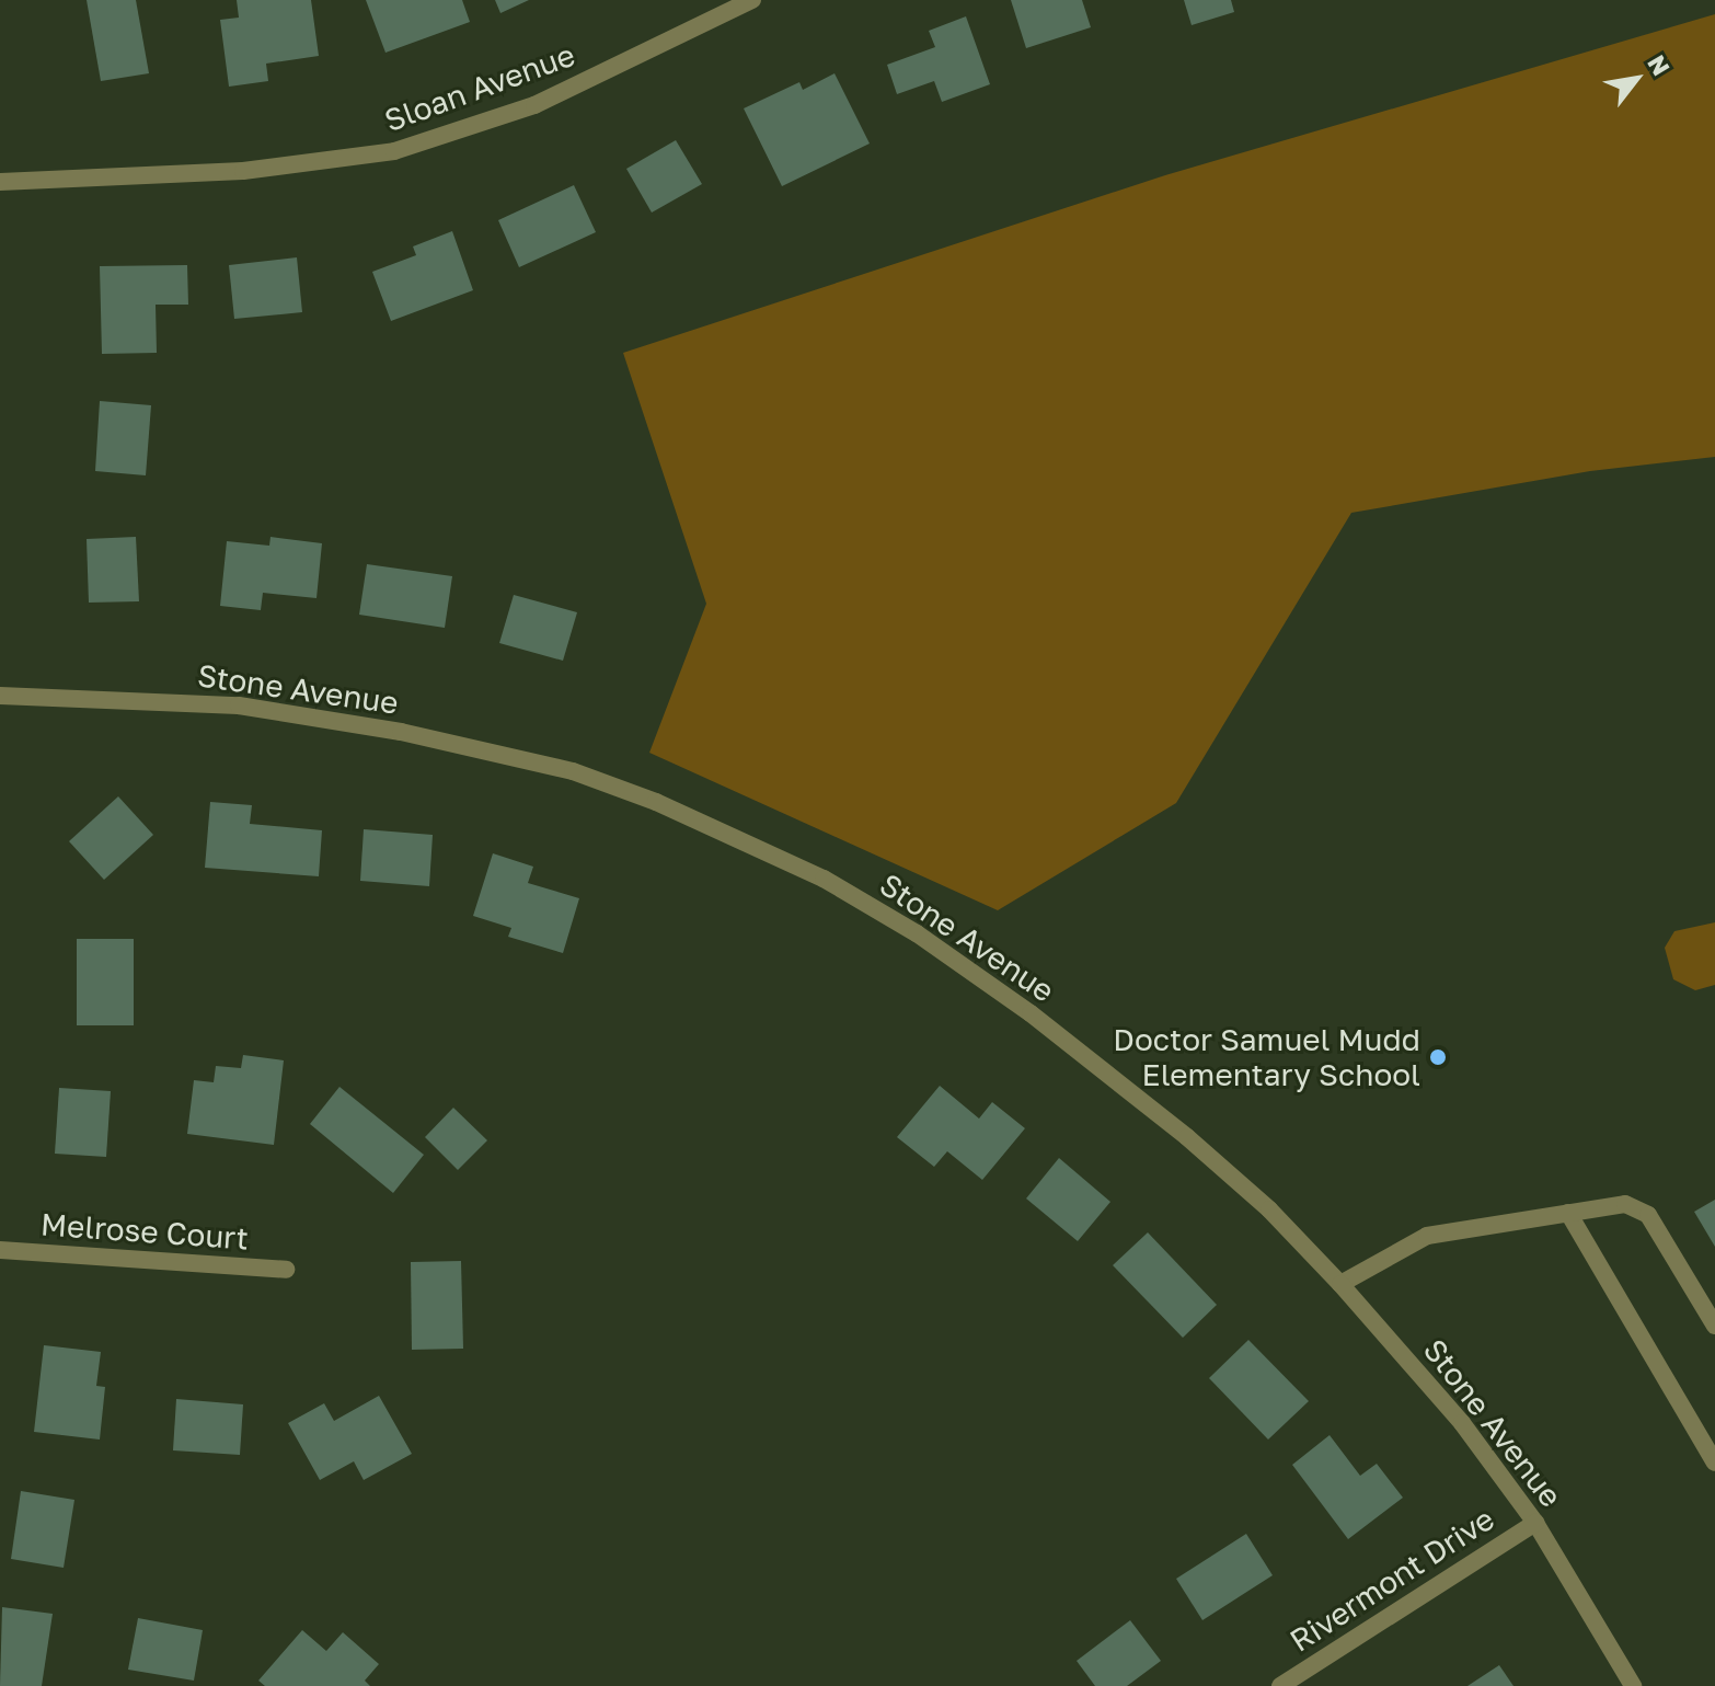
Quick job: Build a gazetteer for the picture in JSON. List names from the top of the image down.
{
  "streets": {
    "street": [
      "Sloan Avenue",
      "Stone Avenue",
      "Melrose Court",
      "Rivermont Drive"
    ]
  },
  "crossings": [
    ["Stone Avenue", "Rivermont Drive"]
  ],
  "places": ["Doctor Samuel Mudd Elementary School"],
  "north": "top right"
}
